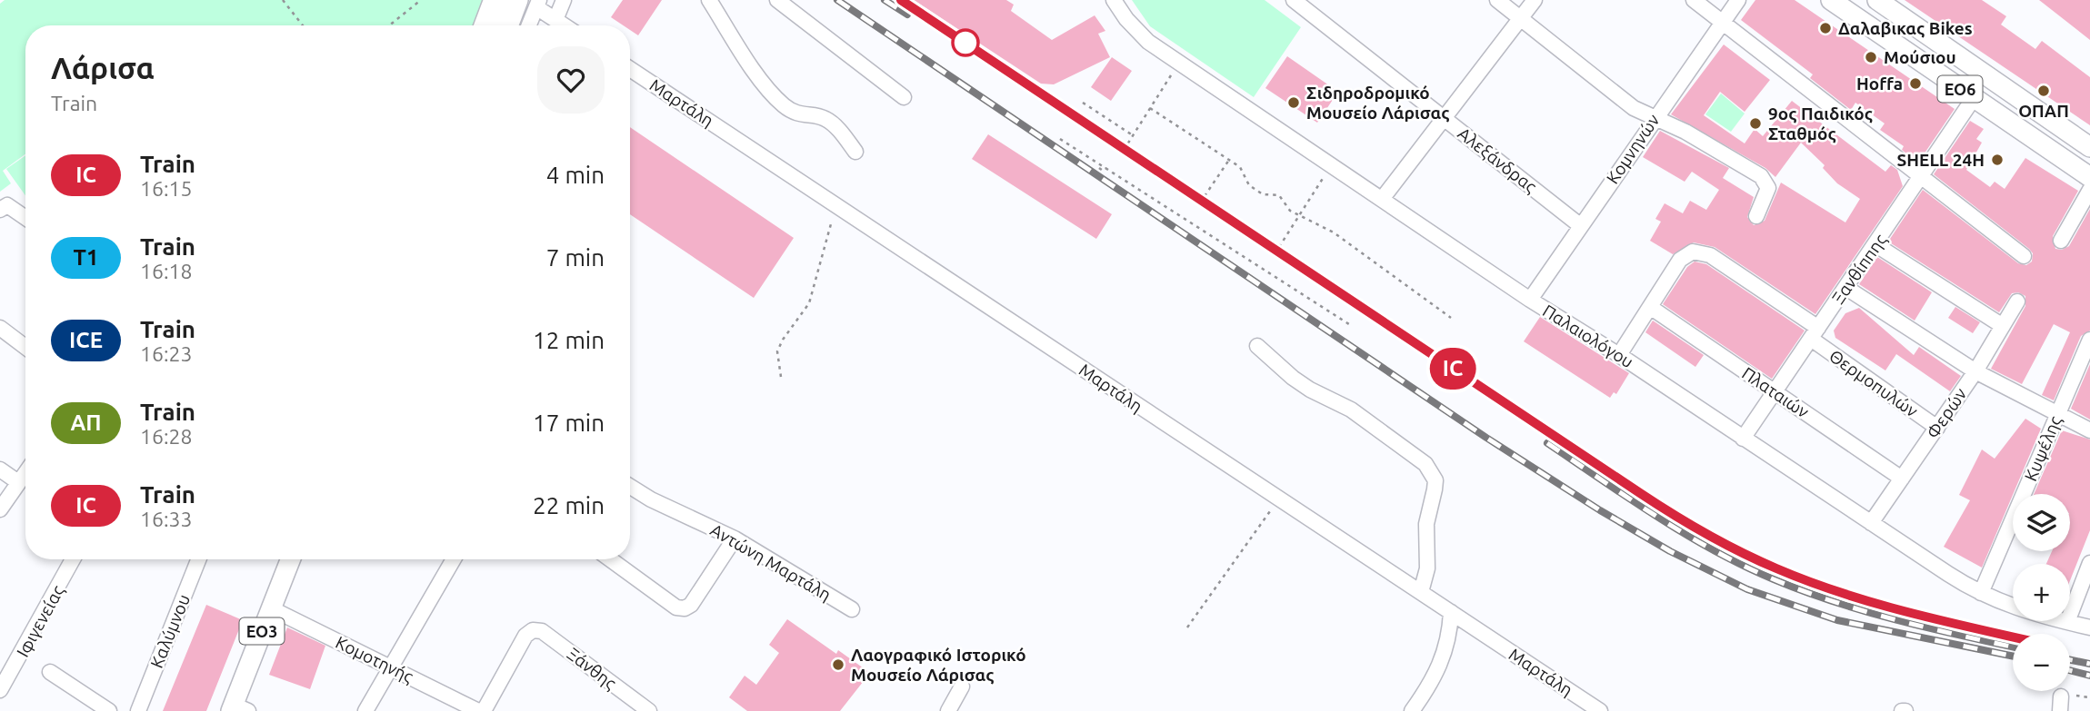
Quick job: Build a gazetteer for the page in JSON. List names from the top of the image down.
{
  "streets": {
    "main road": ["ΕΟ6", "ΕΟ3"],
    "street": [
      "Μαρτάλη",
      "Κομνηνών",
      "Αλεξάνδρας",
      "Ξανθίππης",
      "Παλαιολόγου",
      "Θερμοπυλών",
      "Πλαταιών",
      "Φερών",
      "Κυψέλης",
      "Αντώνη Μαρτάλη",
      "Ιφιγενείας",
      "Καλύμνου",
      "Κομοτηνής",
      "Ξάνθης"
    ]
  },
  "crossings": [
    ["ΕΟ6", "Ξανθίππης"],
    ["Κομνηνών", "Αλεξάνδρας"],
    ["Κομνηνών", "Παλαιολόγου"],
    ["Ξανθίππης", "Παλαιολόγου"],
    ["Ξανθίππης", "Θερμοπυλών"],
    ["Ξανθίππης", "Πλαταιών"],
    ["Παλαιολόγου", "Φερών"],
    ["Παλαιολόγου", "Κυψέλης"],
    ["Θερμοπυλών", "Πλαταιών"],
    ["Θερμοπυλών", "Φερών"],
    ["Πλαταιών", "Φερών"],
    ["ΕΟ3", "Κομοτηνής"]
  ],
  "places": [
    "Δαλαβικας Bikes",
    "Μούσιου",
    "Hoffa",
    "ΟΠΑΠ",
    "Σιδηροδρομικό Μουσείο Λάρισας",
    "9ος Παιδικός Σταθμός",
    "SHELL 24H",
    "Λαογραφικό Ιστορικό Μουσείο Λάρισας"
  ],
  "page": {
    "on_map": "IC",
    "heading": ["Λάρισα", "Train"],
    "list": [
      {
        "mark": "IC",
        "name": "Train",
        "note": "16:15",
        "value": "4 min"
      },
      {
        "mark": "T1",
        "name": "Train",
        "note": "16:18",
        "value": "7 min"
      },
      {
        "mark": "ICE",
        "name": "Train",
        "note": "16:23",
        "value": "12 min"
      },
      {
        "mark": "ΑΠ",
        "name": "Train",
        "note": "16:28",
        "value": "17 min"
      },
      {
        "mark": "IC",
        "name": "Train",
        "note": "16:33",
        "value": "22 min"
      }
    ],
    "map_buttons": ["+", "−"]
  }
}
